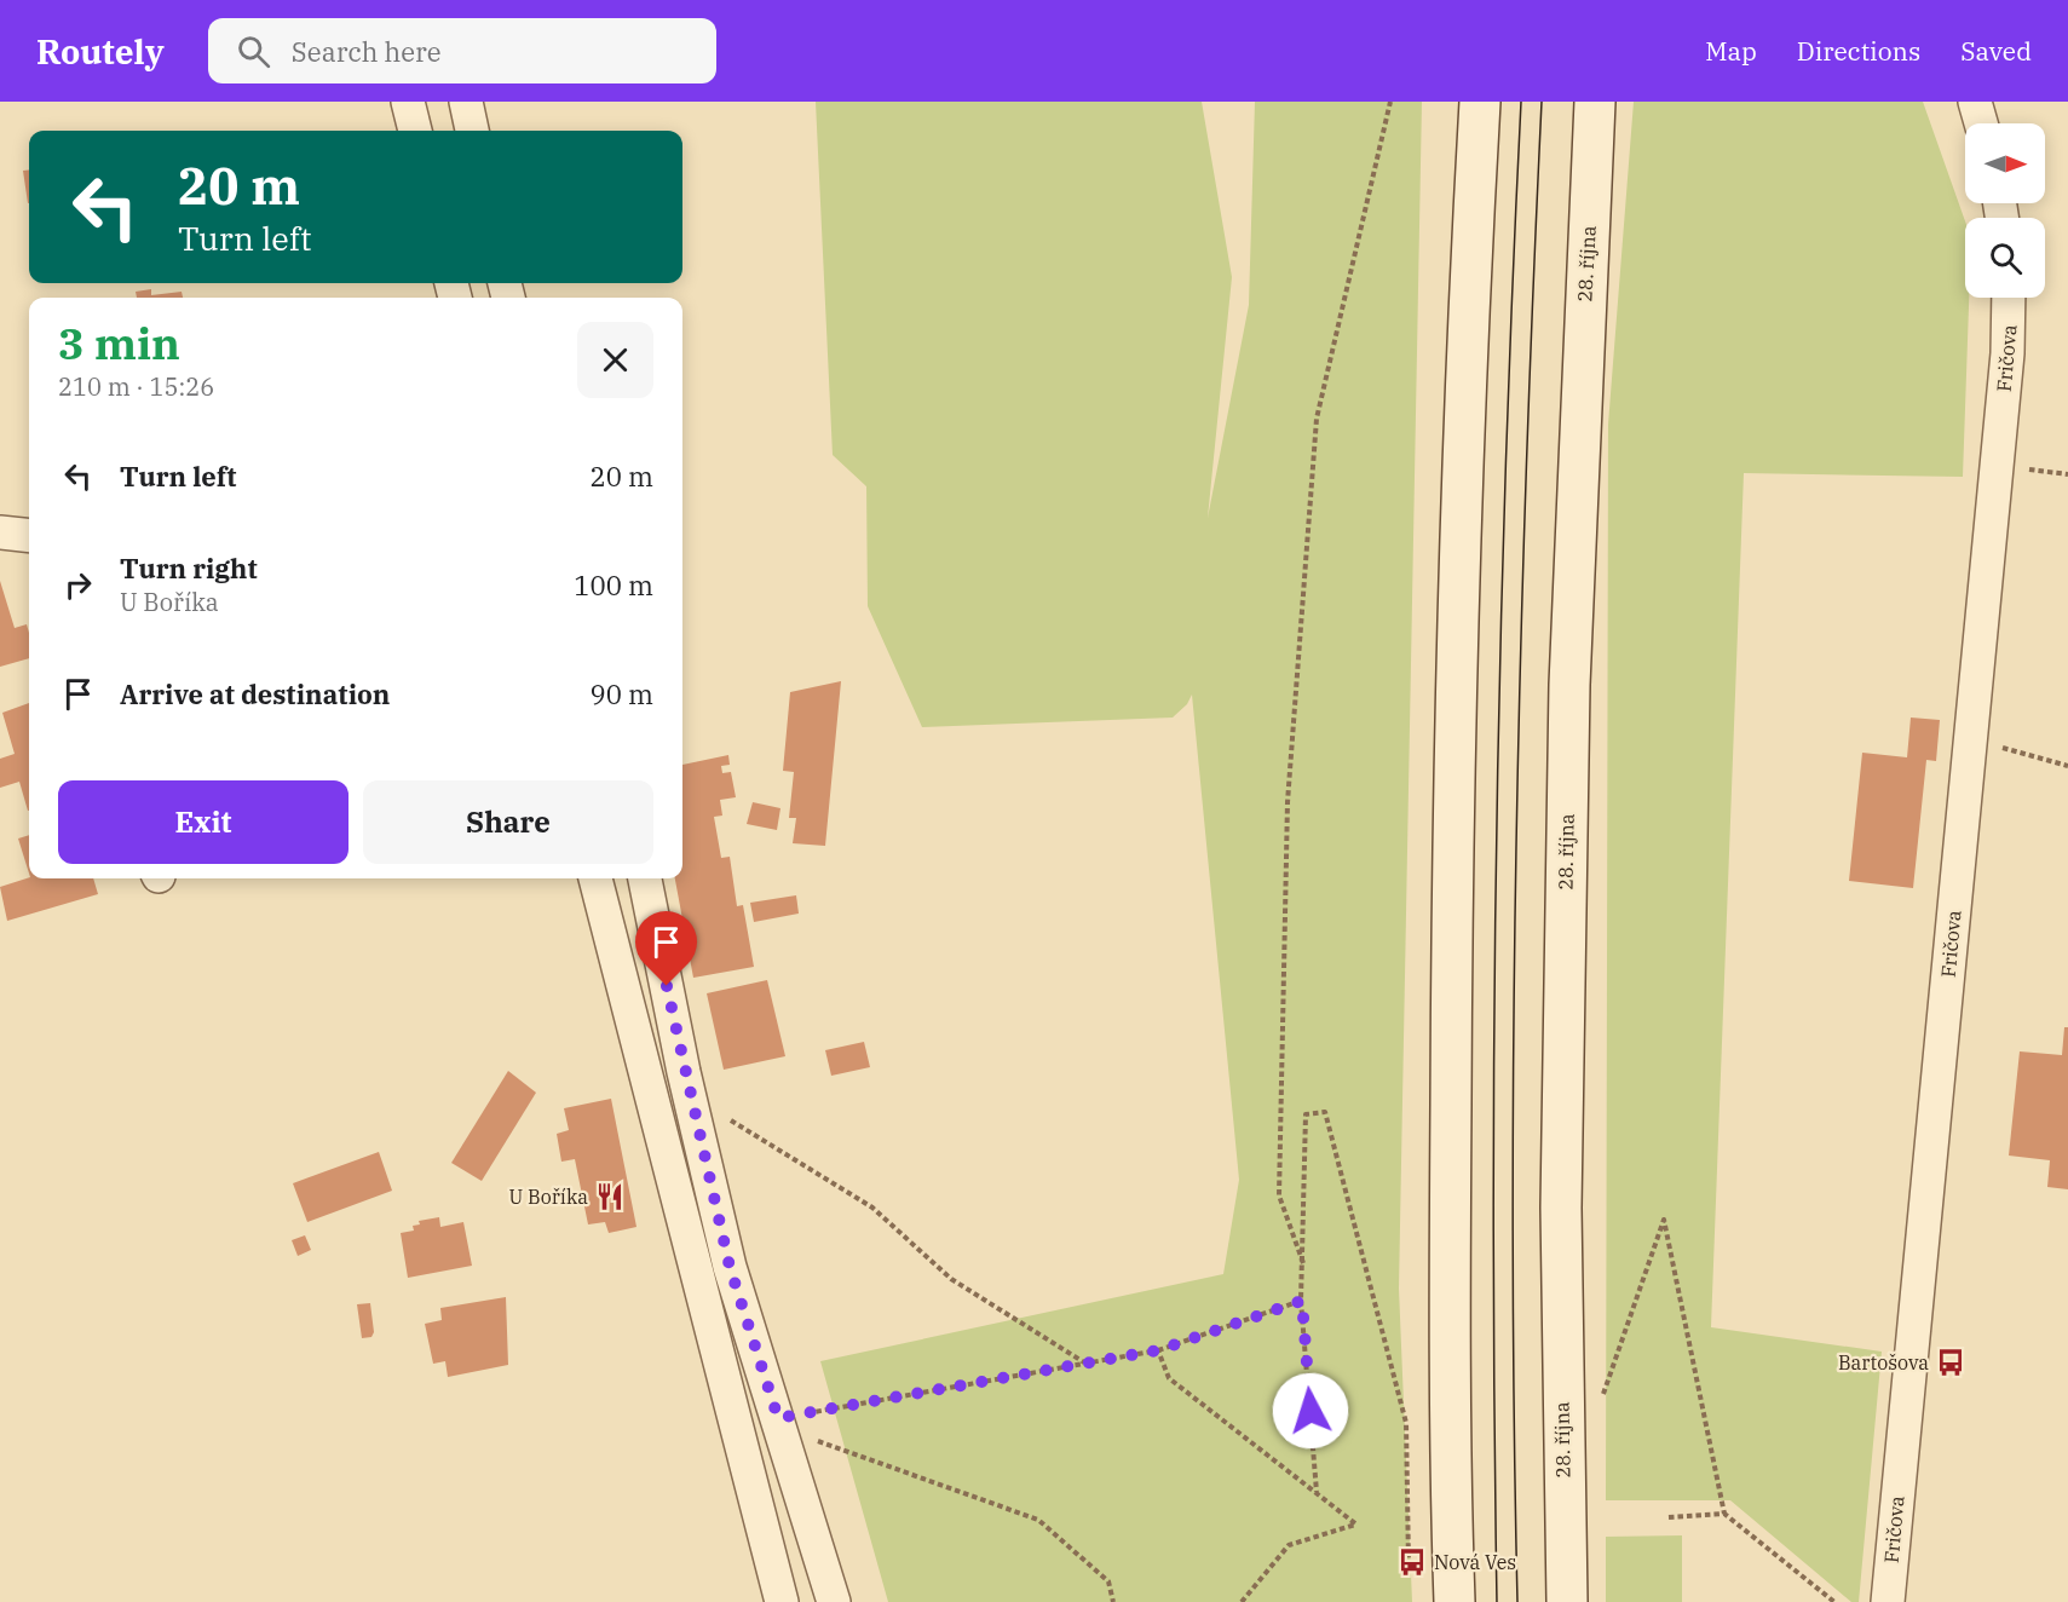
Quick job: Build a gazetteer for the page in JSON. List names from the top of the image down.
{
  "streets": {
    "main road": ["28. října"],
    "street": ["Fričova"]
  },
  "places": {
    "restaurant": ["U Boříka"],
    "bus stop": ["Bartošova", "Nová Ves"]
  },
  "north": "right",
  "page": {
    "header": "Routely",
    "search": "Search here",
    "nav": ["Map", "Directions", "Saved"],
    "turn": ["20 m", "Turn left"],
    "heading": ["3 min", "210 m · 15:26"],
    "list": [
      {
        "name": "Turn left",
        "value": "20 m"
      },
      {
        "name": "Turn right",
        "note": "U Boříka",
        "value": "100 m"
      },
      {
        "name": "Arrive at destination",
        "value": "90 m"
      }
    ],
    "buttons": ["Exit", "Share"]
  }
}
